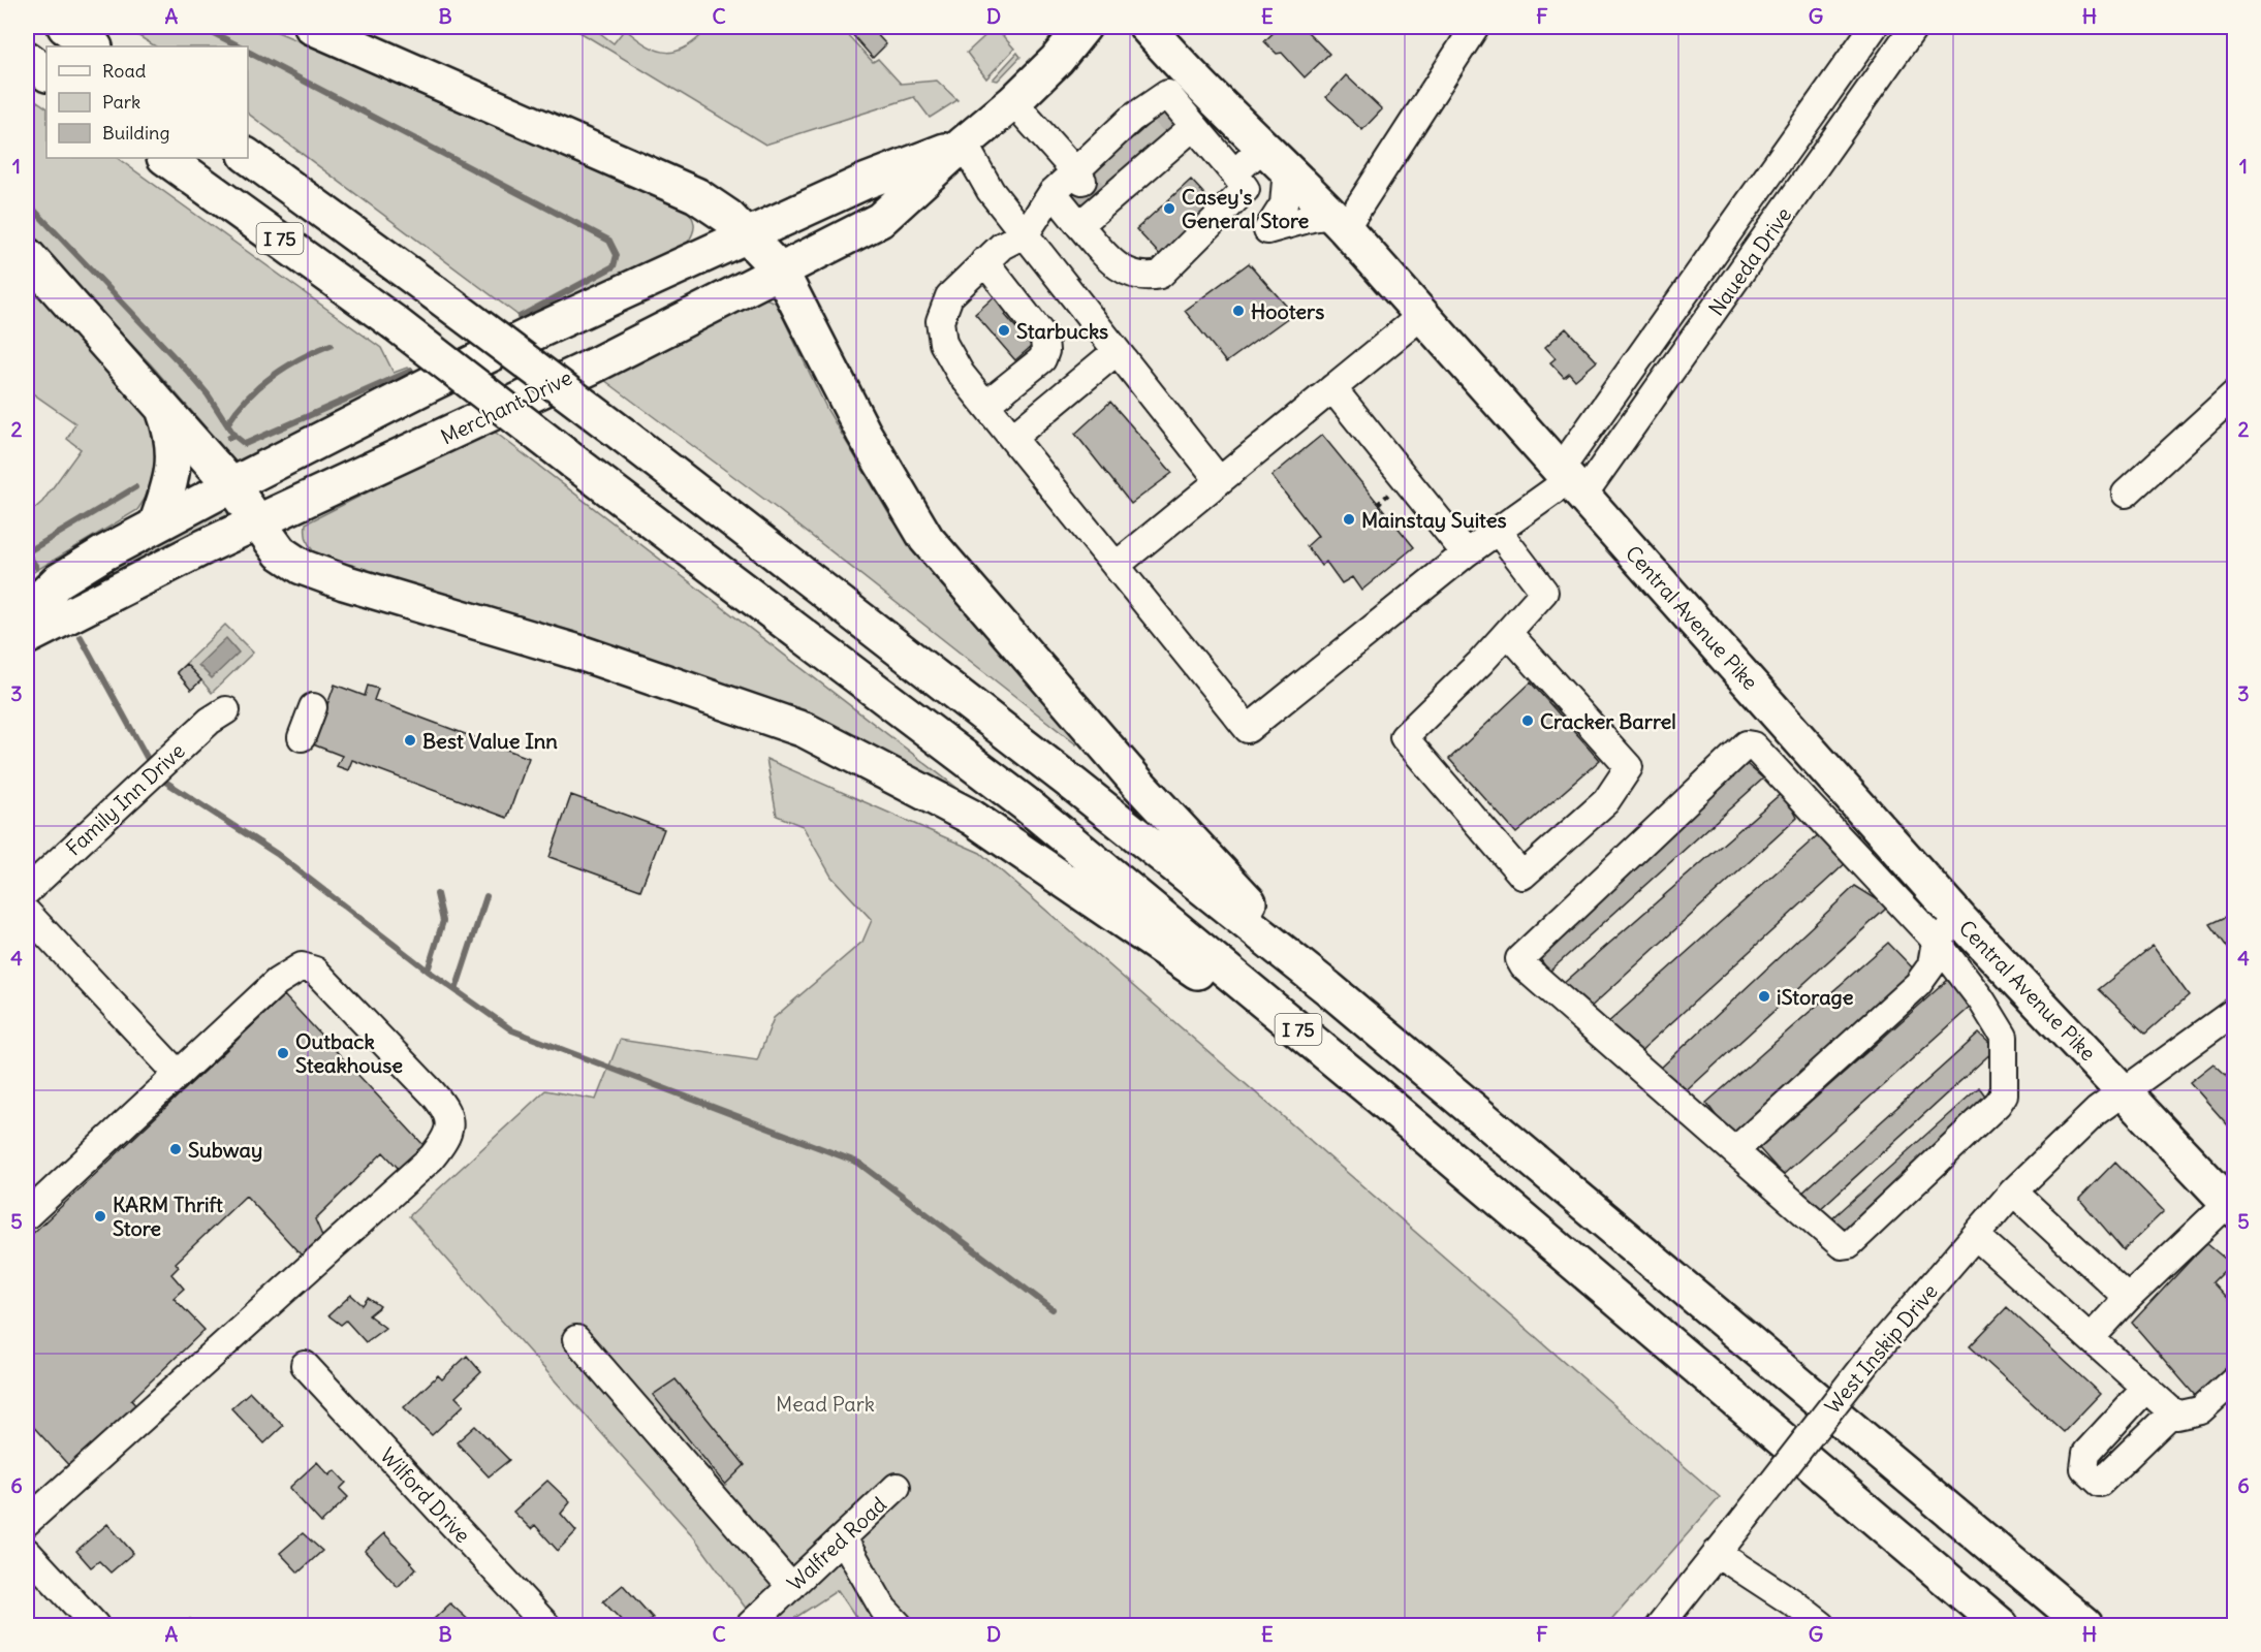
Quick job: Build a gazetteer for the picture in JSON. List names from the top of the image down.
{
  "streets": {
    "main road": ["I 75", "Merchant Drive", "Central Avenue Pike"],
    "street": [
      "Naueda Drive",
      "Family Inn Drive",
      "West Inskip Drive",
      "Wilford Drive",
      "Walfred Road"
    ]
  },
  "crossings": [
    ["Naueda Drive", "Central Avenue Pike"],
    ["Central Avenue Pike", "West Inskip Drive"]
  ],
  "parks": ["Mead Park"],
  "places": [
    "Casey's General Store",
    "Hooters",
    "Starbucks",
    "Mainstay Suites",
    "Cracker Barrel",
    "Best Value Inn",
    "iStorage",
    "Outback Steakhouse",
    "Subway",
    "KARM Thrift Store"
  ],
  "legend": ["Road", "Park", "Building"],
  "grid": {
    "columns": [
      "A",
      "B",
      "C",
      "D",
      "E",
      "F",
      "G",
      "H"
    ],
    "rows": [
      "1",
      "2",
      "3",
      "4",
      "5",
      "6"
    ]
  }
}
